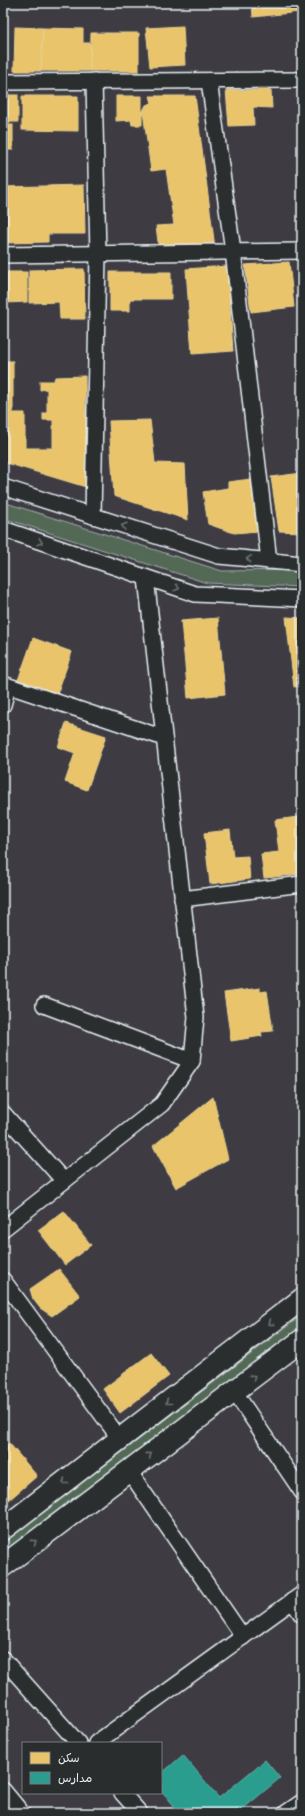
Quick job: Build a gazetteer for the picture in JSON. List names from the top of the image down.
{
  "legend": ["سكن", "مدارس"]
}
